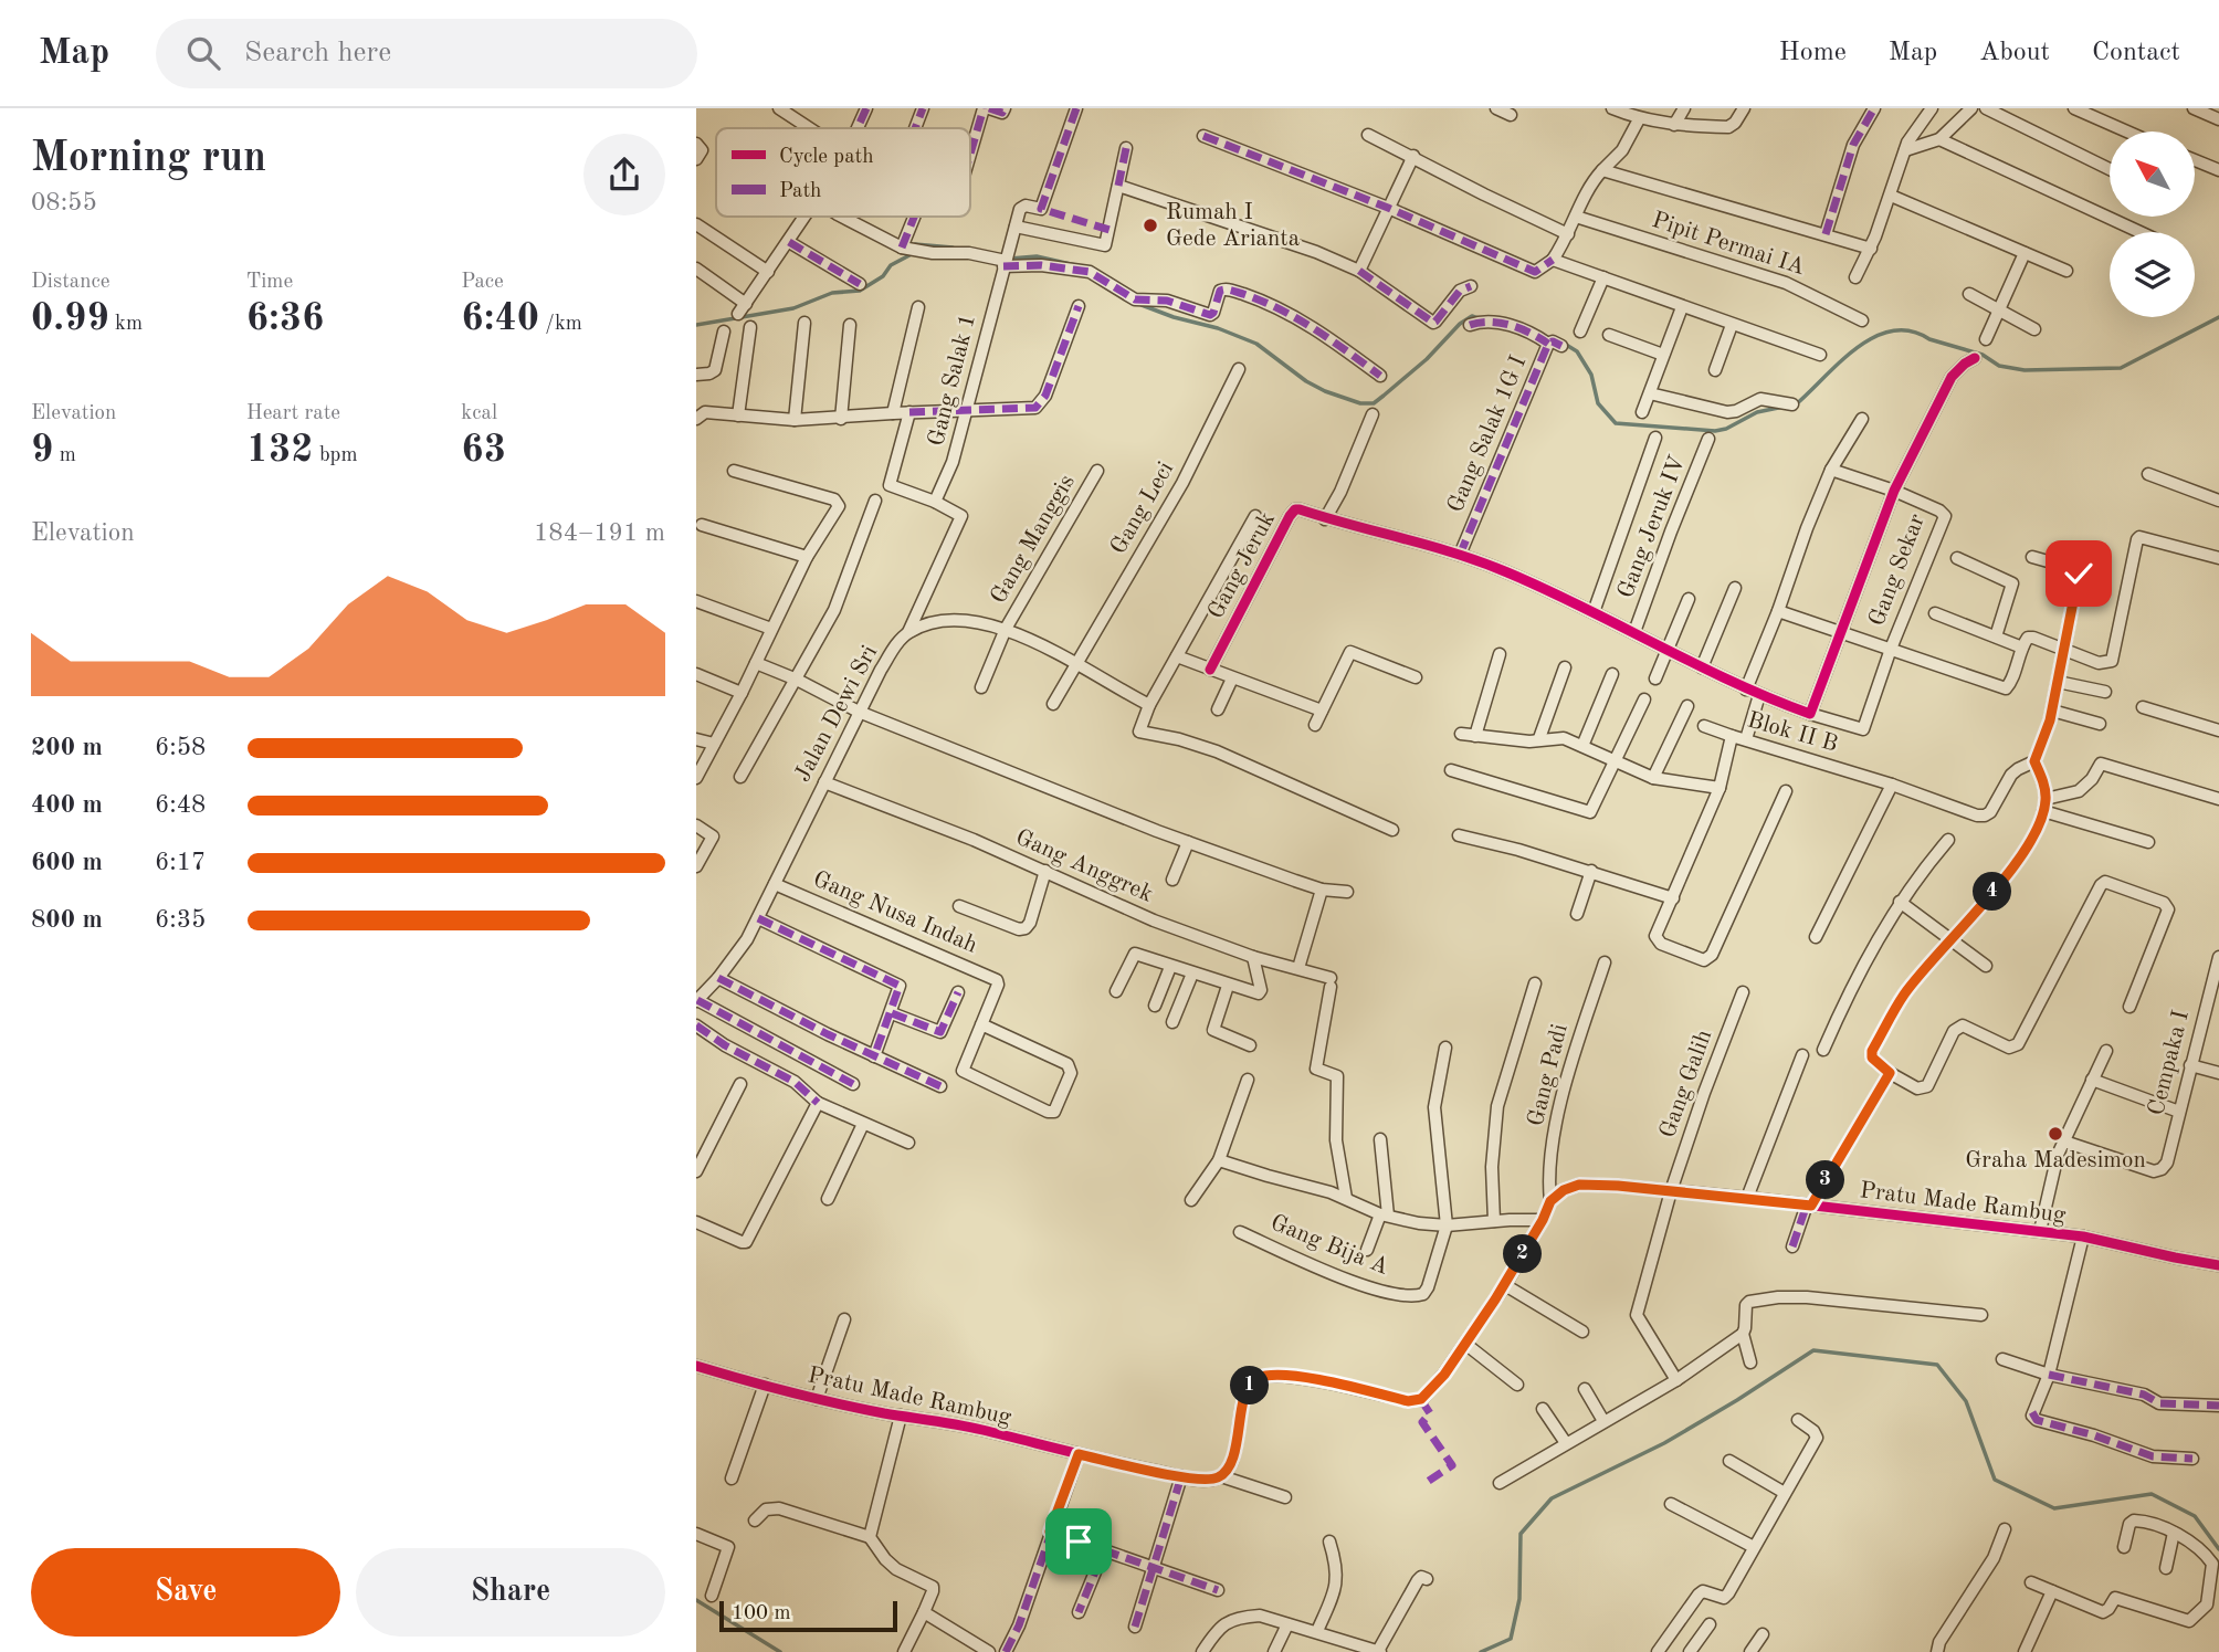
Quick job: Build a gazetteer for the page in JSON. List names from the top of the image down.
{
  "streets": {
    "street": [
      "Pipit Permai IA",
      "Gang Salak 1",
      "Gang Salak 1G I",
      "Gang Leci",
      "Gang Jeruk IV",
      "Gang Manggis",
      "Gang Jeruk",
      "Gang Sekar",
      "Jalan Dewi Sri",
      "Blok II B",
      "Gang Anggrek",
      "Gang Nusa Indah",
      "Cempaka I",
      "Gang Padi",
      "Gang Galih",
      "Pratu Made Rambug",
      "Gang Bija A"
    ]
  },
  "crossings": [
    ["Gang Salak 1G I", "Gang Jeruk"],
    ["Gang Leci", "Jalan Dewi Sri"],
    ["Gang Jeruk IV", "Gang Jeruk"],
    ["Gang Manggis", "Jalan Dewi Sri"],
    ["Gang Jeruk", "Gang Sekar"],
    ["Jalan Dewi Sri", "Gang Anggrek"],
    ["Jalan Dewi Sri", "Gang Nusa Indah"],
    ["Gang Padi", "Pratu Made Rambug"],
    ["Gang Galih", "Pratu Made Rambug"]
  ],
  "places": ["Rumah I Gede Arianta", "Graha Madesimon"],
  "legend": ["Cycle path", "Path"],
  "scale_bar": "100 m",
  "north": "top left",
  "page": {
    "header": "Map",
    "search": "Search here",
    "nav": [
      "Home",
      "Map",
      "About",
      "Contact"
    ],
    "heading": ["Morning run", "08:55"],
    "stats": [
      ["Distance", "0.99 km"],
      ["Time", "6:36"],
      ["Pace", "6:40 /km"],
      ["Elevation", "9 m"],
      ["Heart rate", "132 bpm"],
      ["kcal", "63"]
    ],
    "chart": ["Elevation", "184–191 m"],
    "list": [
      {
        "name": "200 m",
        "note": "6:58"
      },
      {
        "name": "400 m",
        "note": "6:48"
      },
      {
        "name": "600 m",
        "note": "6:17"
      },
      {
        "name": "800 m",
        "note": "6:35"
      }
    ],
    "pins": [
      "4",
      "3",
      "2",
      "1"
    ],
    "buttons": ["Save", "Share"],
    "scale": "100 m"
  }
}
